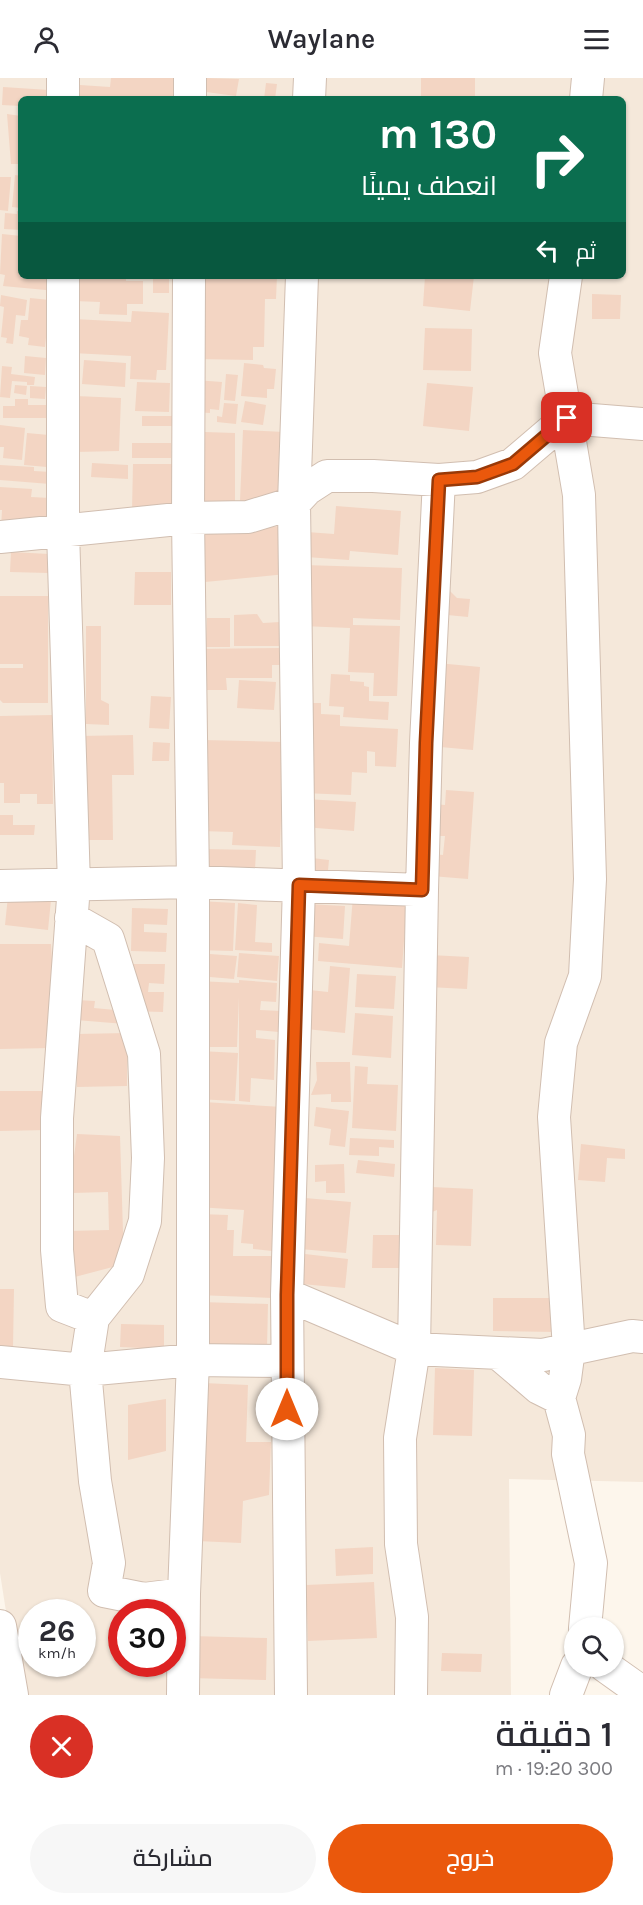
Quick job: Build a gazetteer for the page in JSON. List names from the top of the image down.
{
  "page": {
    "header": "Waylane",
    "turn": ["130 m", "انعطف يمينًا"],
    "then": "ثم",
    "speed": "26 km/h",
    "limit": "30",
    "heading": ["1 دقيقة", "300 m · 19:20"],
    "buttons": ["خروج", "مشاركة"]
  }
}
